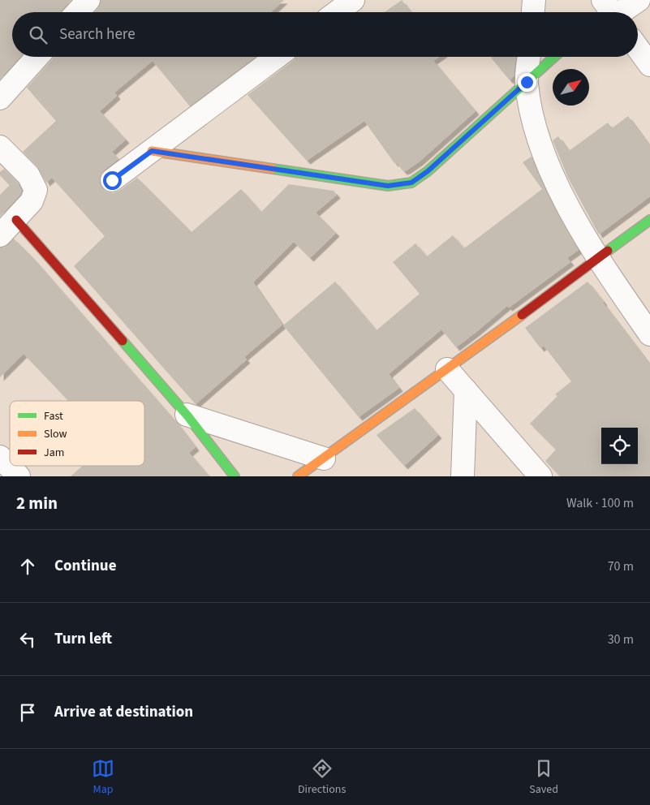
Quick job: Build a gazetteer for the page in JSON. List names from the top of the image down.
{
  "legend": ["Fast", "Slow", "Jam"],
  "north": "top right",
  "page": {
    "search": "Search here",
    "heading": ["2 min", "Walk · 100 m"],
    "list": [
      ["Continue", "70 m"],
      ["Turn left", "30 m"],
      "Arrive at destination"
    ],
    "nav": ["Map", "Directions", "Saved"]
  }
}
